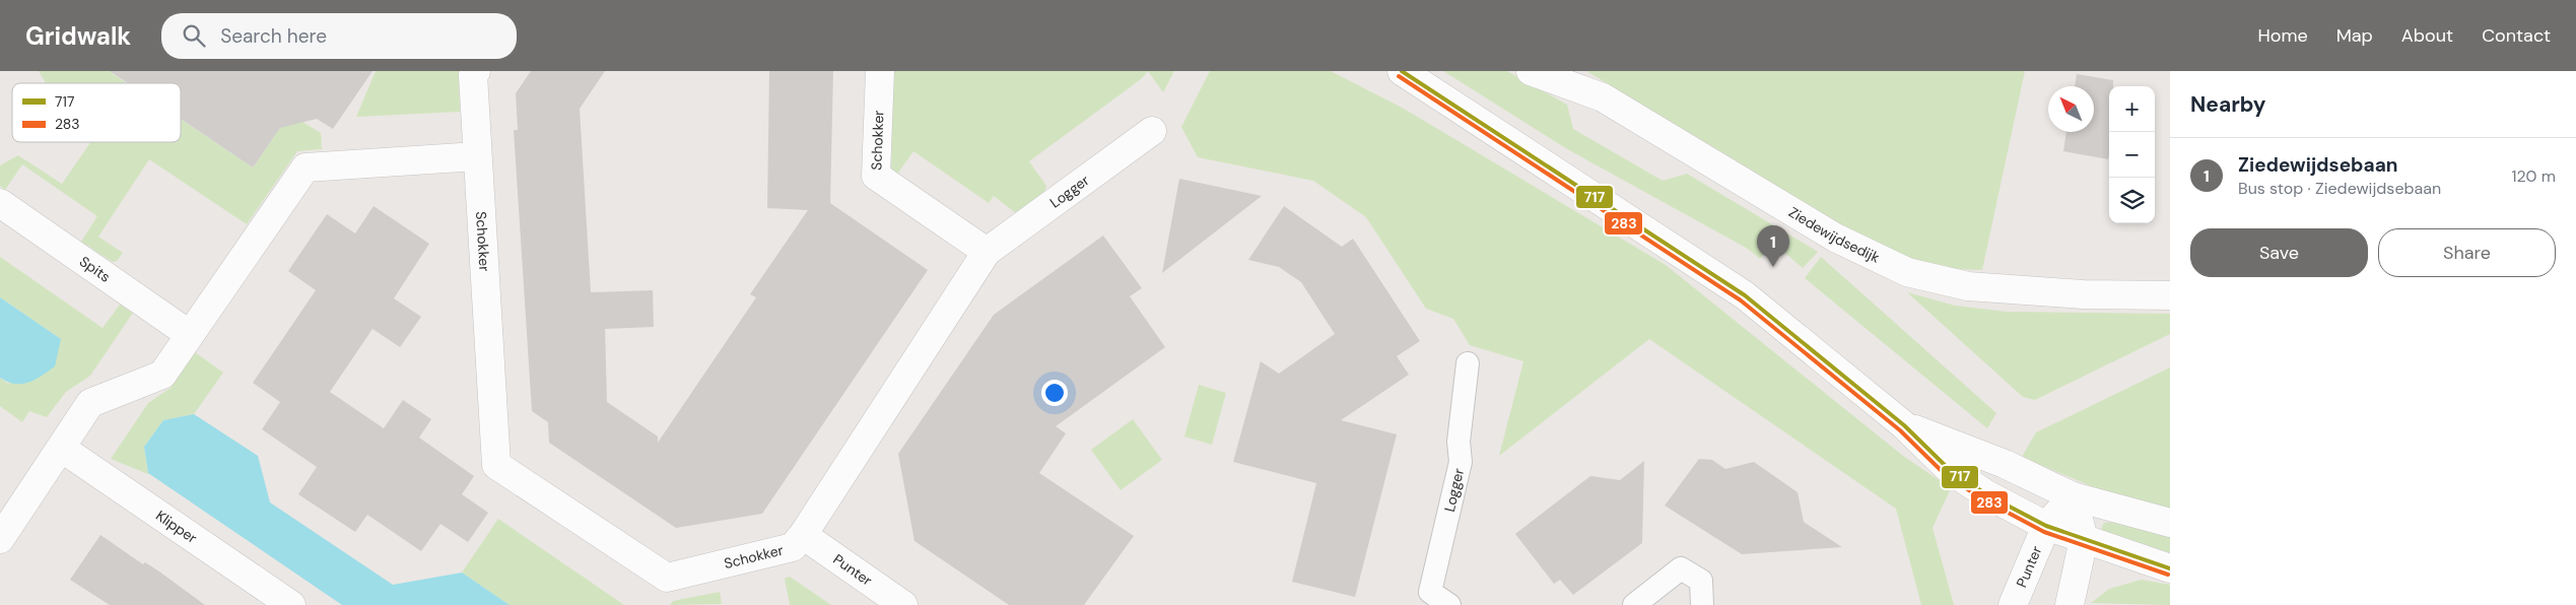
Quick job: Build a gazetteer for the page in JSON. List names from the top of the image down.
{
  "streets": {
    "street": [
      "Schokker",
      "Logger",
      "Ziedewijdsedijk",
      "Spits",
      "Klipper",
      "Punter"
    ]
  },
  "crossings": [
    ["Schokker", "Logger"],
    ["Schokker", "Punter"]
  ],
  "lines": ["transit line 717", "transit line 283"],
  "legend": ["717", "283"],
  "north": "top left",
  "page": {
    "header": "Gridwalk",
    "search": "Search here",
    "nav": [
      "Home",
      "Map",
      "About",
      "Contact"
    ],
    "heading": "Nearby",
    "map_buttons": ["+", "−"],
    "list": [
      {
        "mark": "1",
        "name": "Ziedewijdsebaan",
        "note": "Bus stop · Ziedewijdsebaan",
        "value": "120 m"
      }
    ],
    "buttons": ["Save", "Share"],
    "pins": "1"
  }
}
